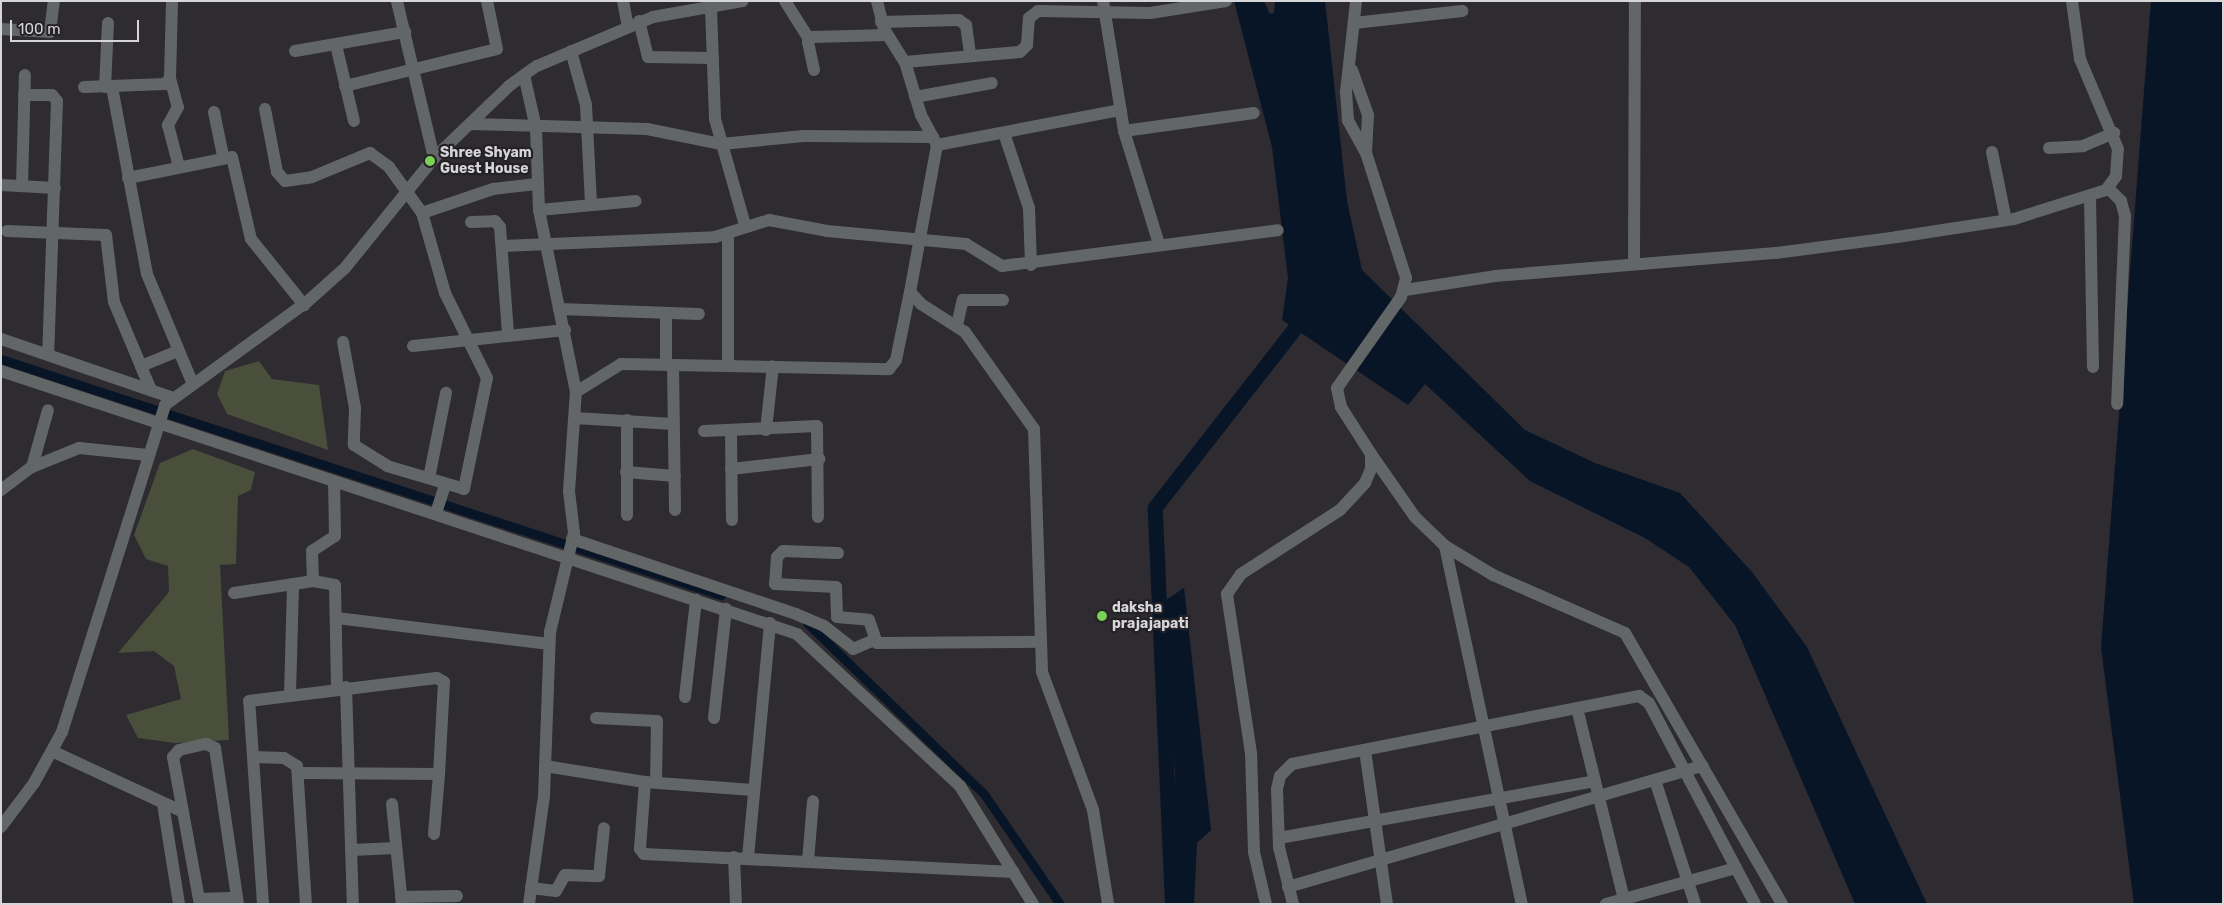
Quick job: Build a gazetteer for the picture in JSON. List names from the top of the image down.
{
  "places": ["Shree Shyam Guest House", "daksha prajajapati"],
  "scale_bar": "100 m"
}
